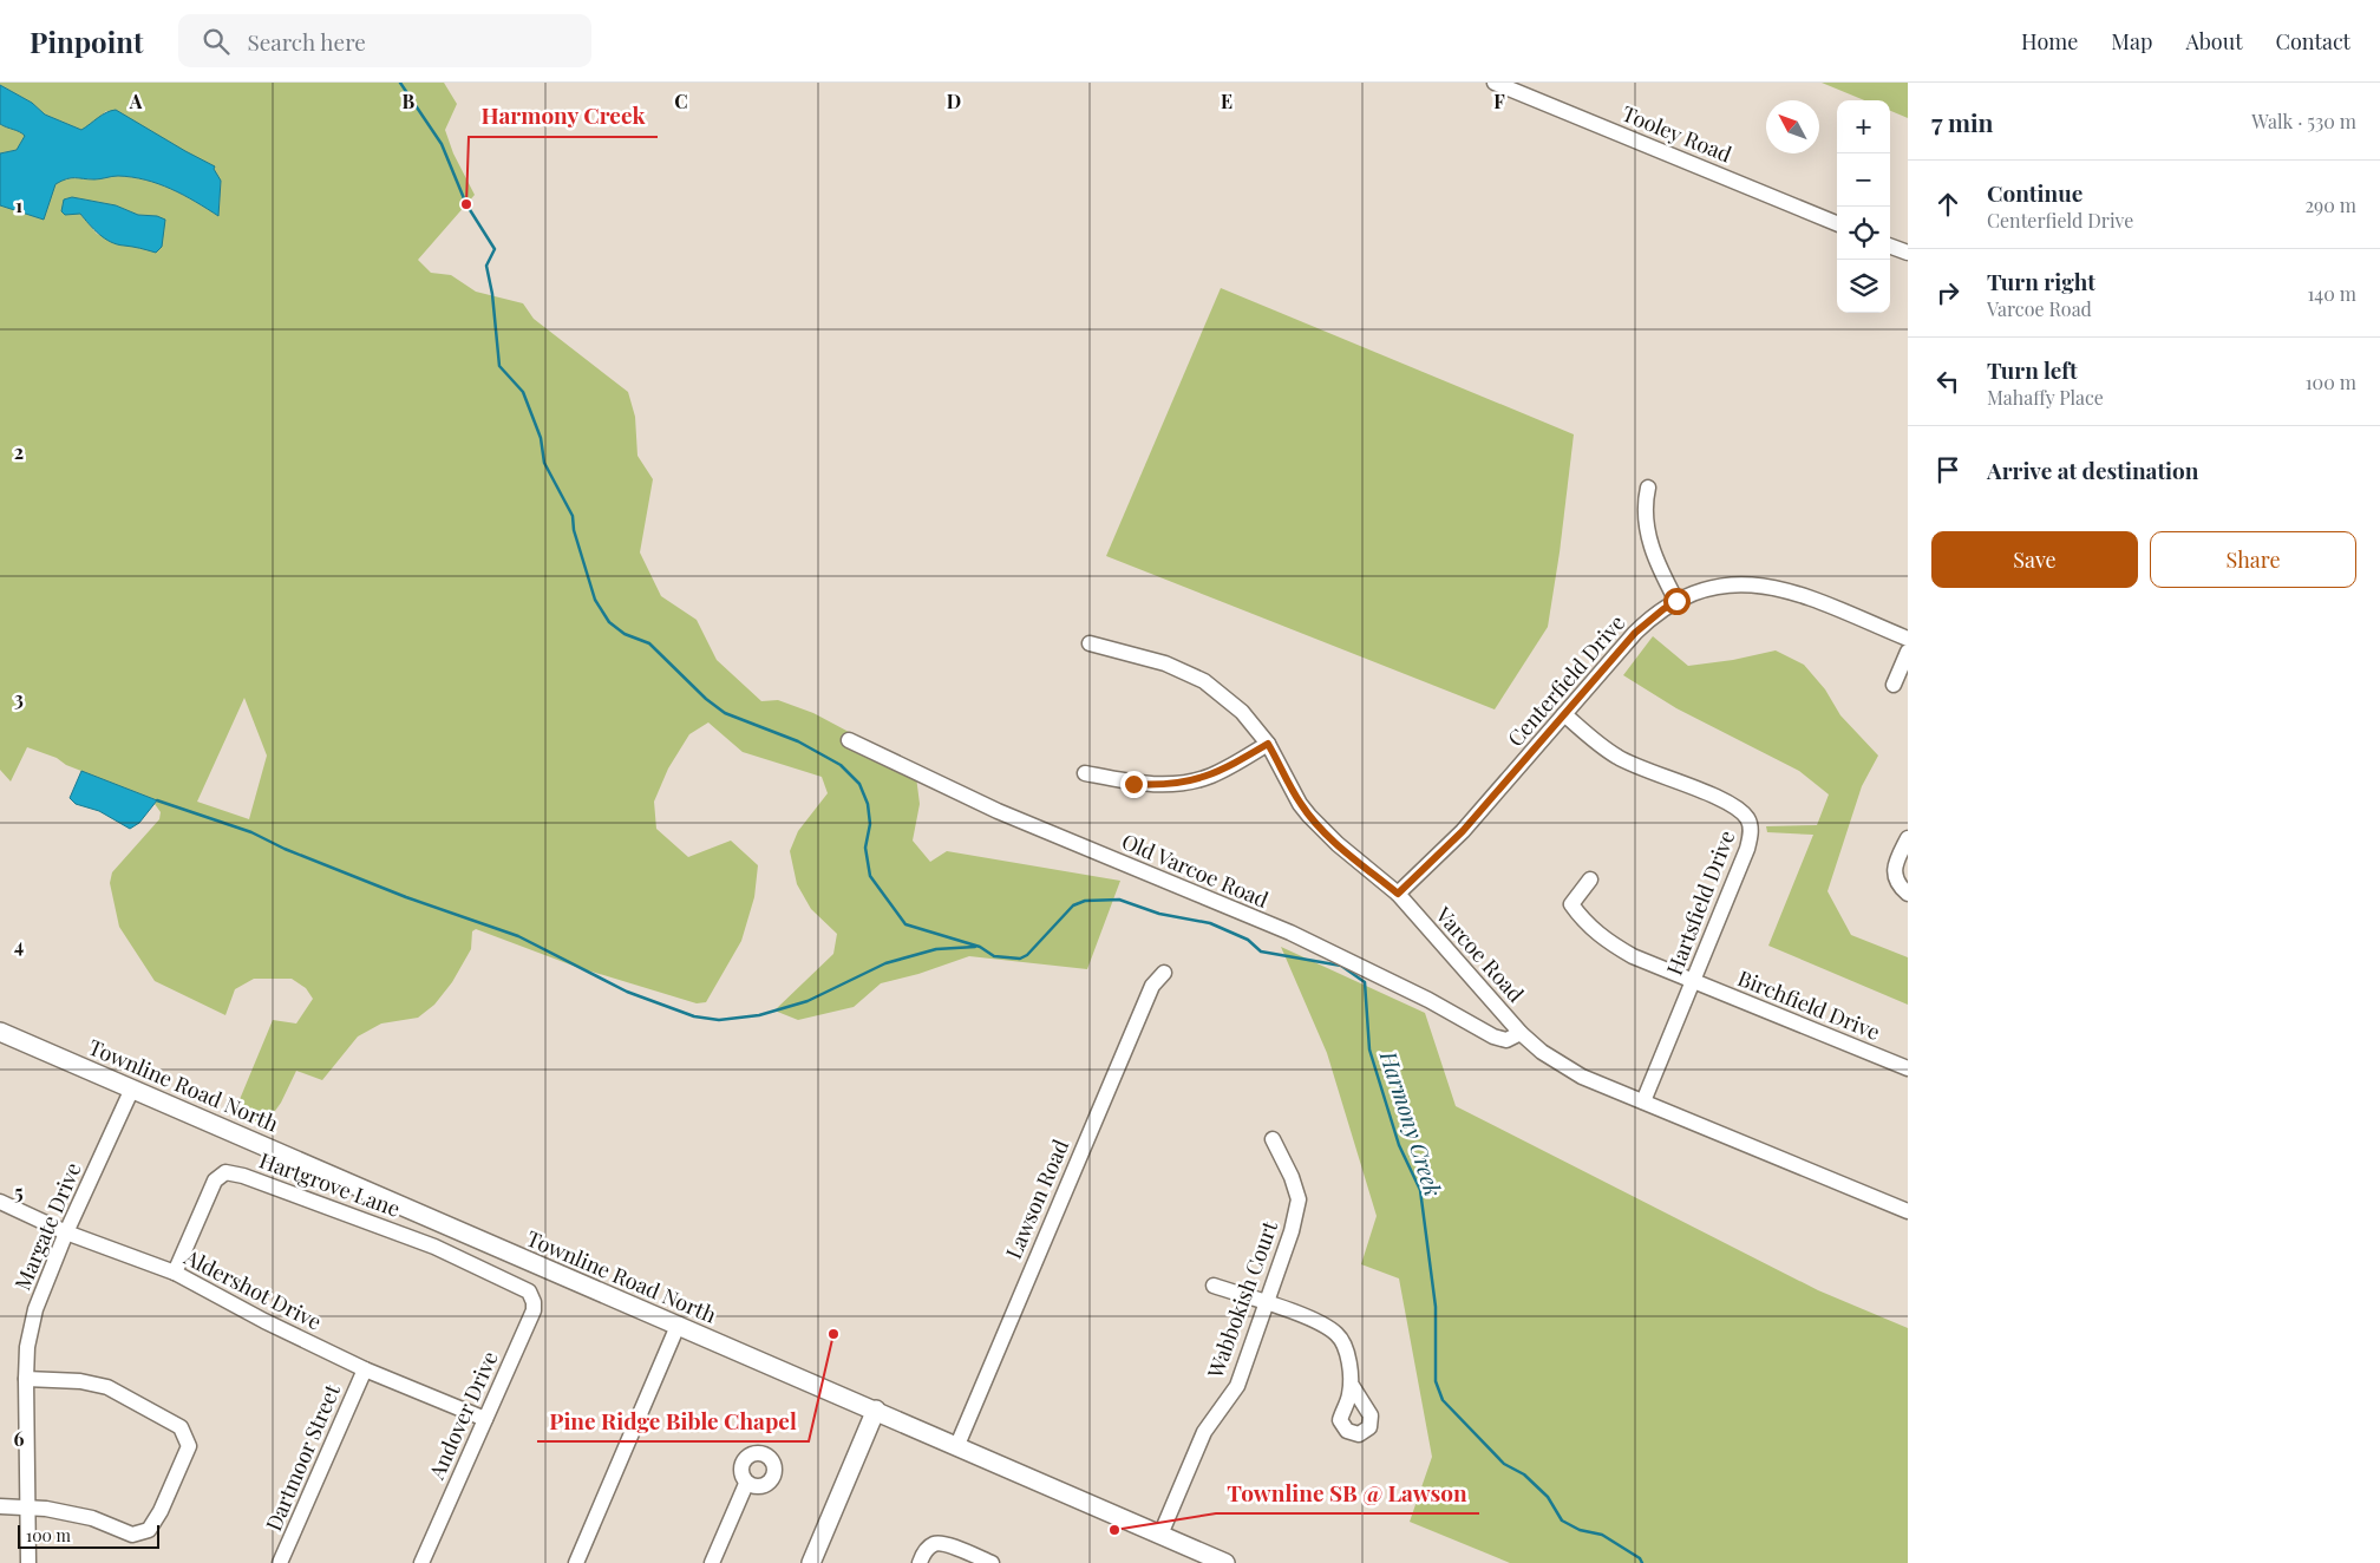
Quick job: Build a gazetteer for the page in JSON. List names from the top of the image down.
{
  "streets": {
    "main road": ["Townline Road North"],
    "street": [
      "Tooley Road",
      "Centerfield Drive",
      "Old Varcoe Road",
      "Hartsfield Drive",
      "Varcoe Road",
      "Birchfield Drive",
      "Hartgrove Lane",
      "Lawson Road",
      "Margate Drive",
      "Aldershot Drive",
      "Wabbokish Court",
      "Andover Drive",
      "Dartmoor Street"
    ]
  },
  "crossings": [
    ["Centerfield Drive", "Hartsfield Drive"],
    ["Centerfield Drive", "Varcoe Road"],
    ["Old Varcoe Road", "Varcoe Road"],
    ["Hartsfield Drive", "Varcoe Road"],
    ["Hartsfield Drive", "Birchfield Drive"],
    ["Townline Road North", "Lawson Road"],
    ["Townline Road North", "Margate Drive"],
    ["Townline Road North", "Wabbokish Court"],
    ["Hartgrove Lane", "Aldershot Drive"],
    ["Hartgrove Lane", "Andover Drive"],
    ["Margate Drive", "Aldershot Drive"],
    ["Aldershot Drive", "Andover Drive"],
    ["Aldershot Drive", "Dartmoor Street"]
  ],
  "water": ["Harmony Creek"],
  "places": ["Harmony Creek", "Pine Ridge Bible Chapel", "Townline SB @ Lawson"],
  "scale_bar": "100 m",
  "north": "top left",
  "page": {
    "header": "Pinpoint",
    "search": "Search here",
    "nav": [
      "Home",
      "Map",
      "About",
      "Contact"
    ],
    "heading": ["7 min", "Walk · 530 m"],
    "map_buttons": ["+", "−"],
    "list": [
      ["Continue", "Centerfield Drive", "290 m"],
      ["Turn right", "Varcoe Road", "140 m"],
      ["Turn left", "Mahaffy Place", "100 m"],
      "Arrive at destination"
    ],
    "buttons": ["Save", "Share"],
    "scale": "100 m"
  },
  "grid": {
    "columns": [
      "A",
      "B",
      "C",
      "D",
      "E",
      "F"
    ],
    "rows": [
      "1",
      "2",
      "3",
      "4",
      "5",
      "6"
    ]
  }
}
